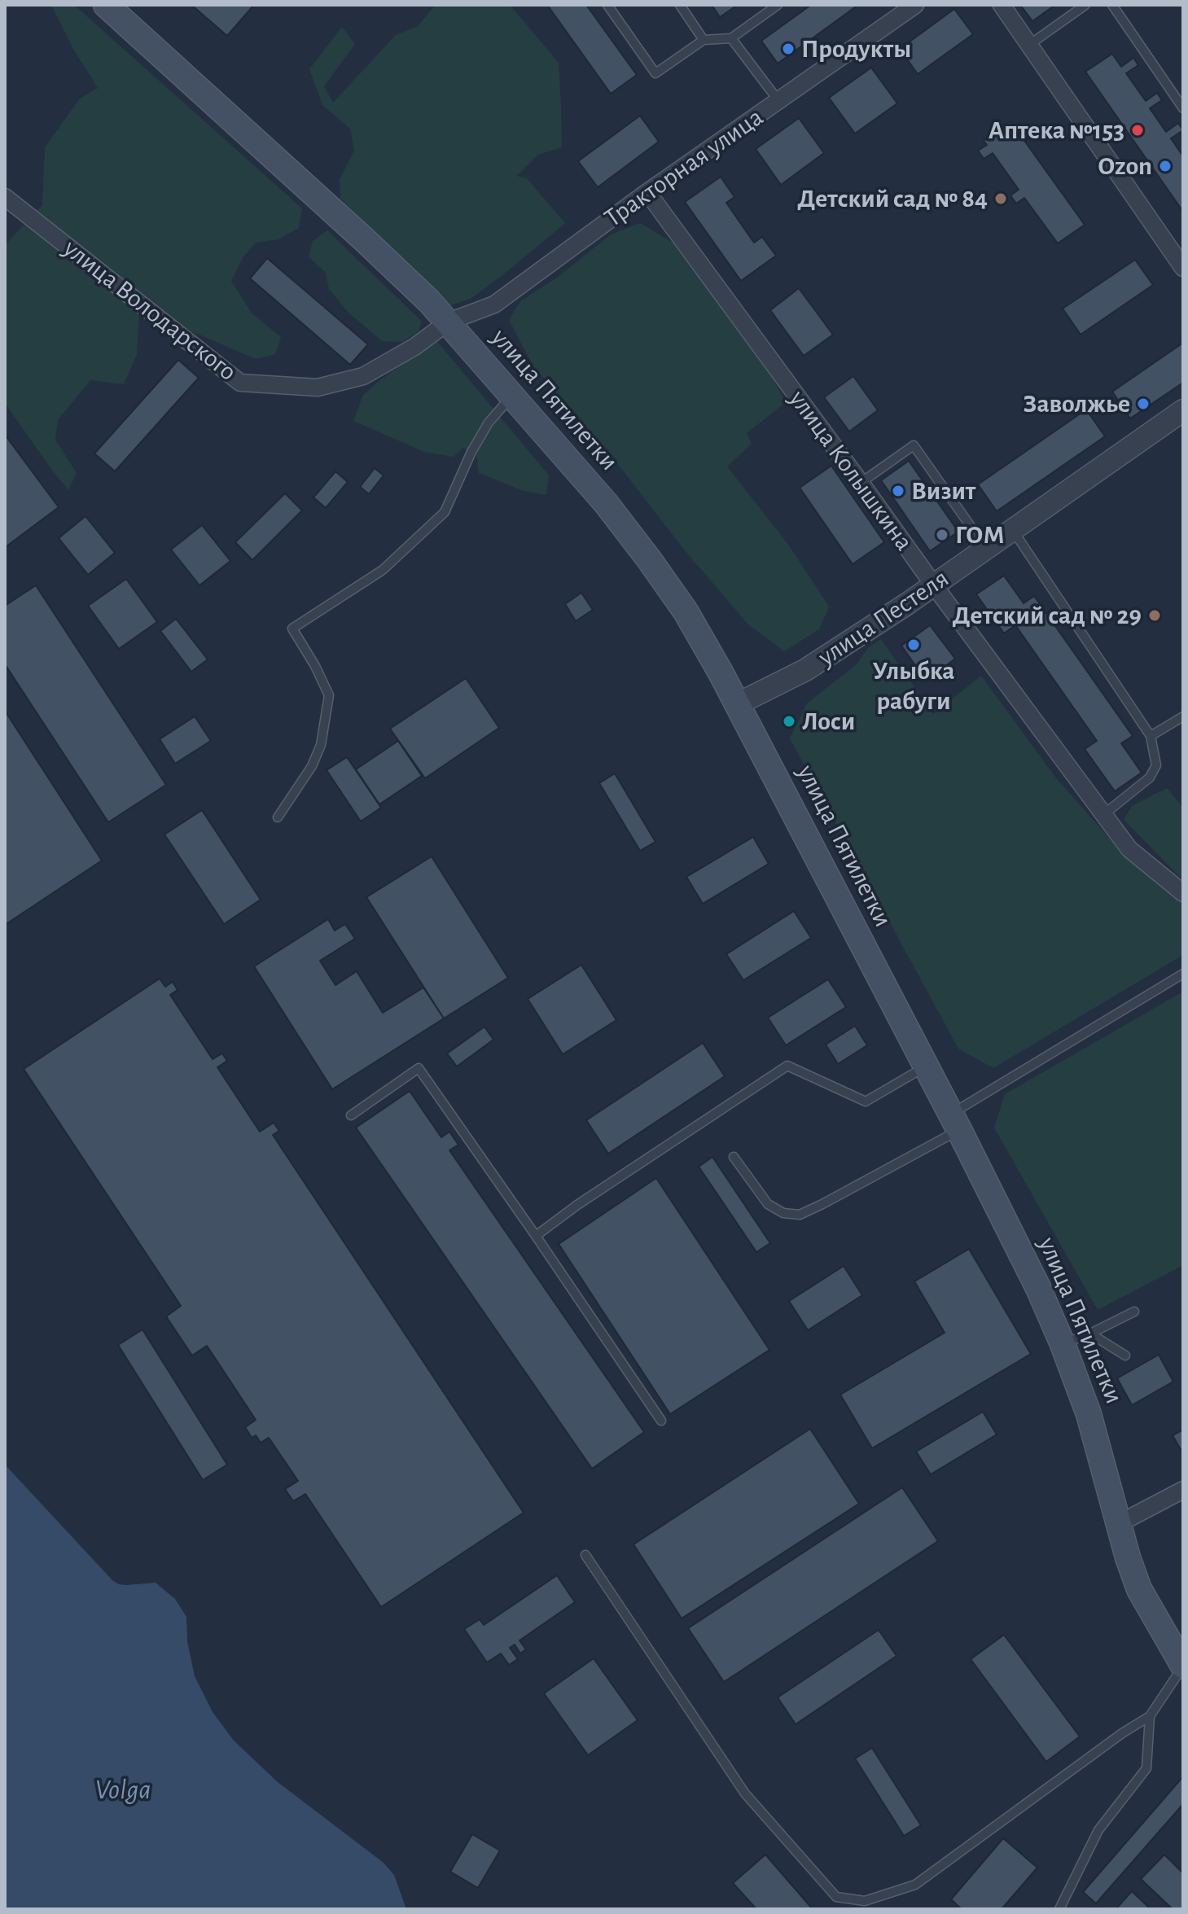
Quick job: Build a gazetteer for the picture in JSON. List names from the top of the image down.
{
  "streets": {
    "main road": ["улица Пятилетки"],
    "street": [
      "Тракторная улица",
      "улица Володарского",
      "улица Колышкина",
      "улица Пестеля"
    ]
  },
  "crossings": [
    ["Тракторная улица", "улица Володарского"],
    ["Тракторная улица", "улица Пятилетки"],
    ["Тракторная улица", "улица Колышкина"],
    ["улица Володарского", "улица Пятилетки"],
    ["улица Пятилетки", "улица Пестеля"],
    ["улица Колышкина", "улица Пестеля"]
  ],
  "water": ["Volga"],
  "places": [
    "Продукты",
    "Аптека №153",
    "Ozon",
    "Детский сад № 84",
    "Заволжье",
    "Визит",
    "ГОМ",
    "Детский сад № 29",
    "Улыбка рабуги",
    "Лоси"
  ]
}
